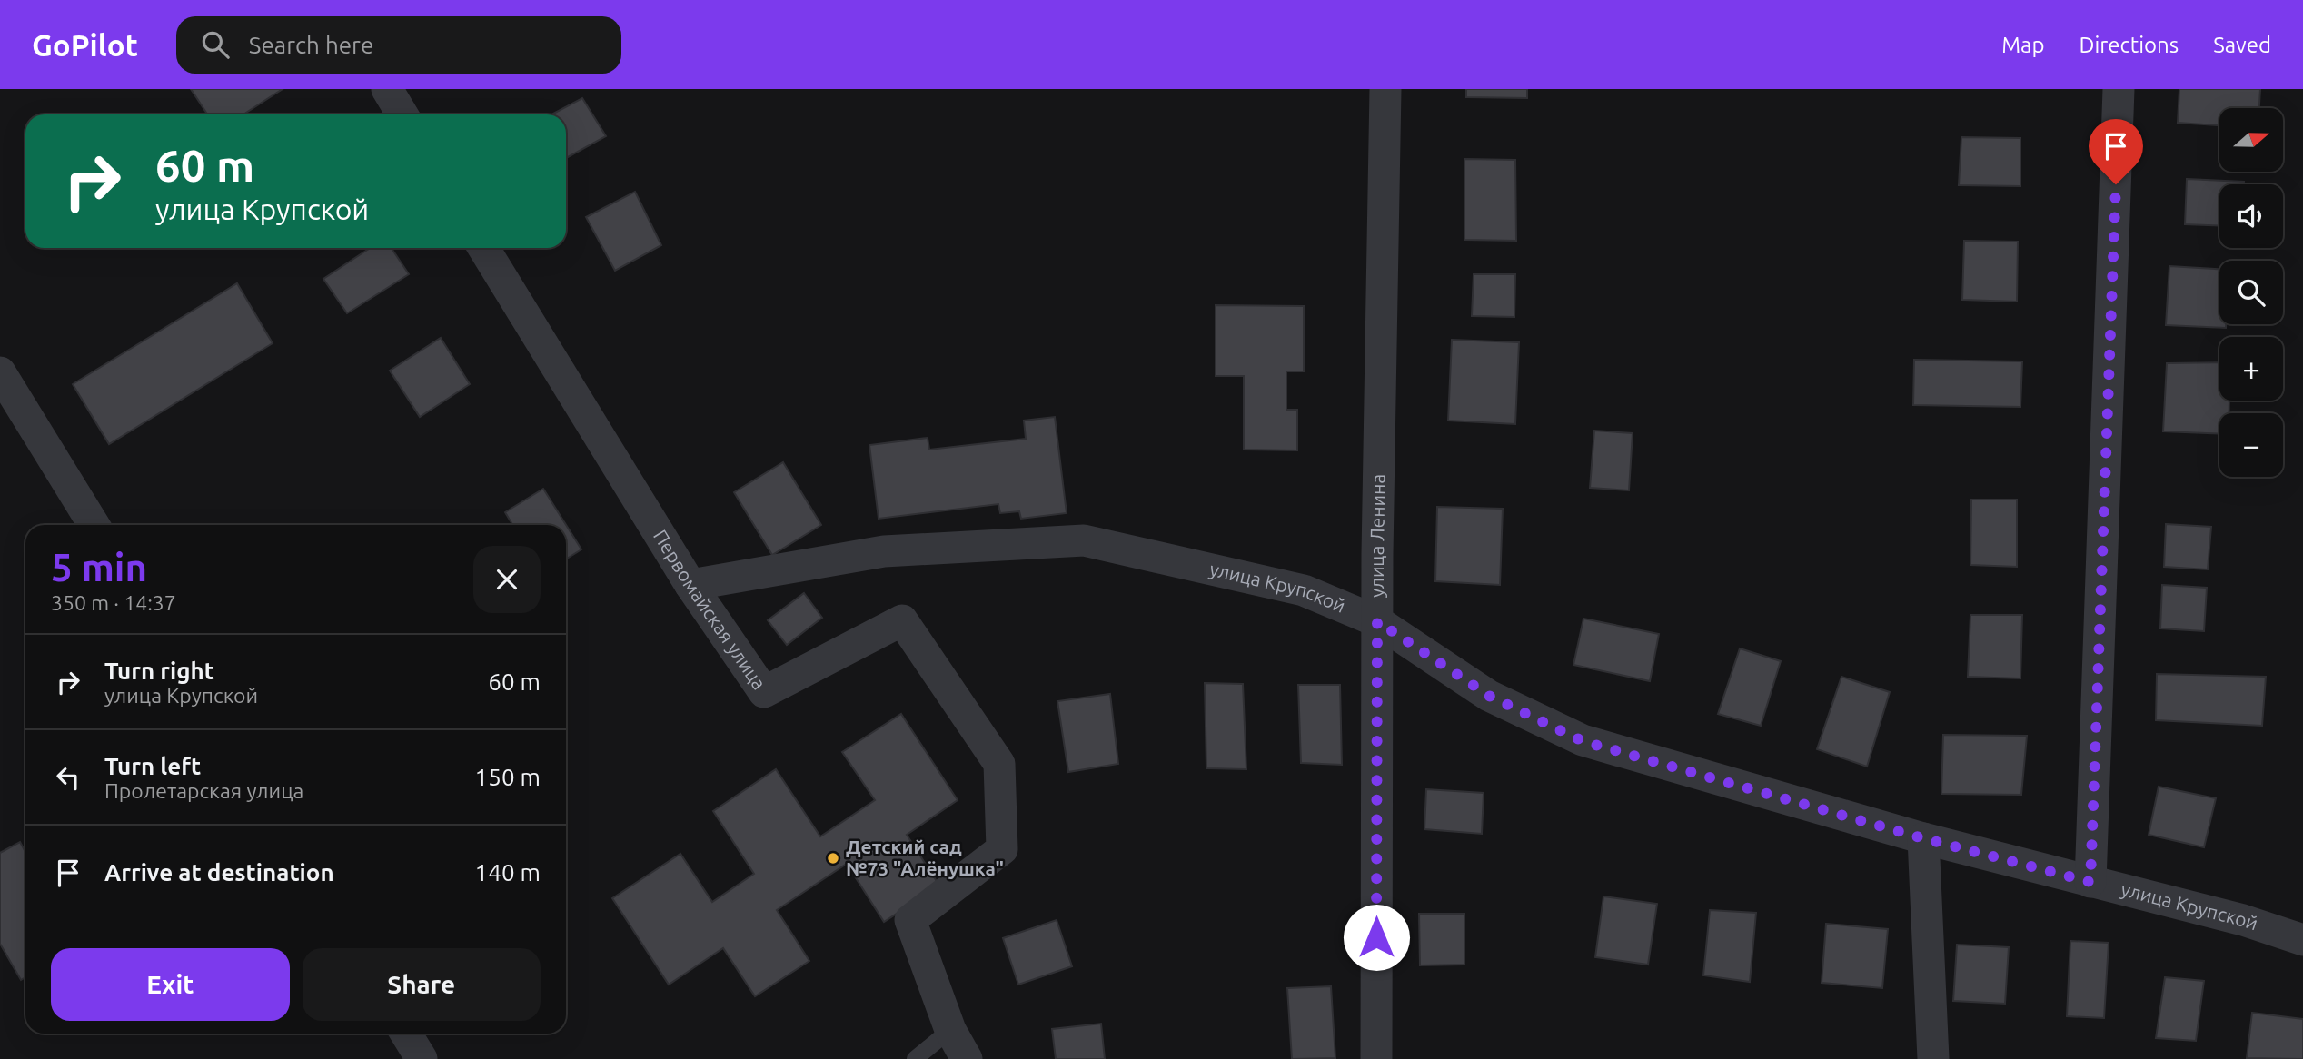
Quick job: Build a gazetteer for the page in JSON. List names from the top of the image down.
{
  "streets": {
    "street": ["улица Ленина", "улица Крупской", "Первомайская улица"]
  },
  "crossings": [
    ["улица Ленина", "улица Крупской"],
    ["улица Крупской", "Первомайская улица"]
  ],
  "places": ["Детский сад №73 \"Алёнушка\""],
  "north": "right",
  "page": {
    "header": "GoPilot",
    "search": "Search here",
    "nav": ["Map", "Directions", "Saved"],
    "map_buttons": ["+", "−"],
    "turn": ["60 m", "улица Крупской"],
    "heading": ["5 min", "350 m · 14:37"],
    "list": [
      {
        "name": "Turn right",
        "note": "улица Крупской",
        "value": "60 m"
      },
      {
        "name": "Turn left",
        "note": "Пролетарская улица",
        "value": "150 m"
      },
      {
        "name": "Arrive at destination",
        "value": "140 m"
      }
    ],
    "buttons": ["Exit", "Share"]
  }
}
